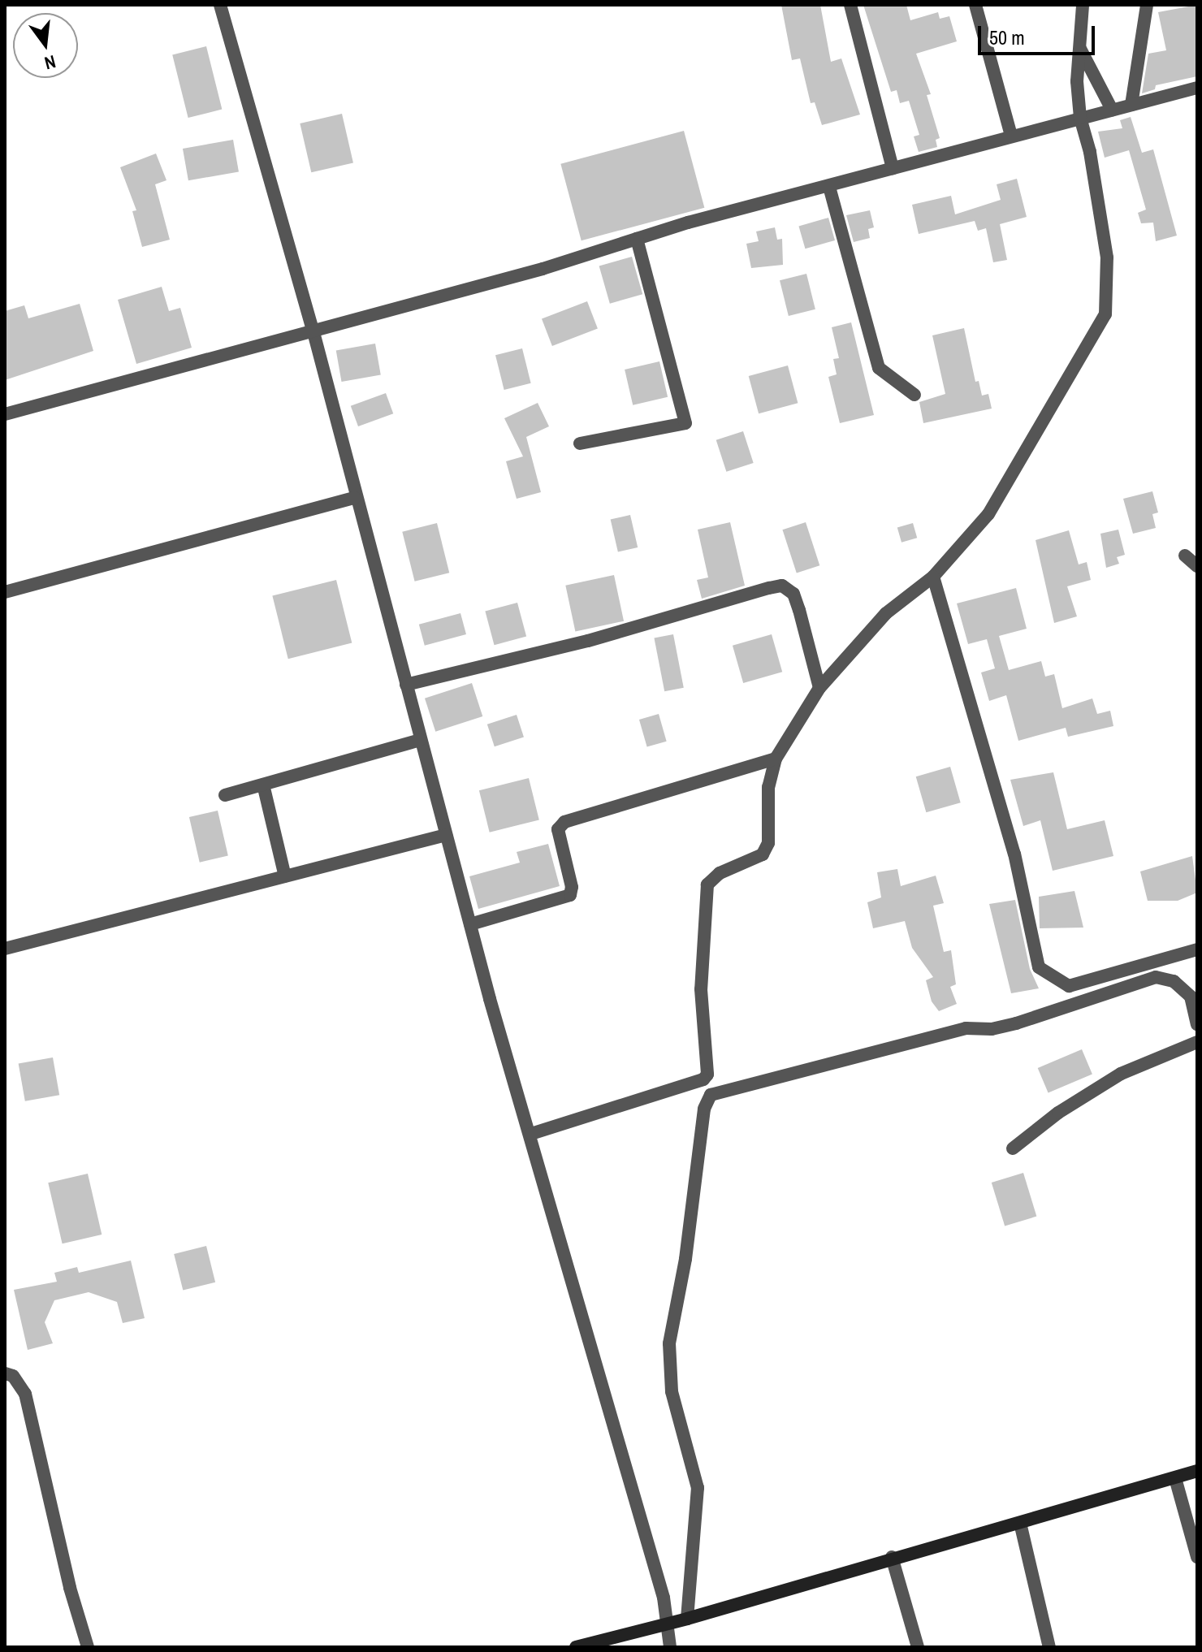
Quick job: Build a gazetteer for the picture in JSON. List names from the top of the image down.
{
  "scale_bar": "50 m",
  "north": "bottom"
}
